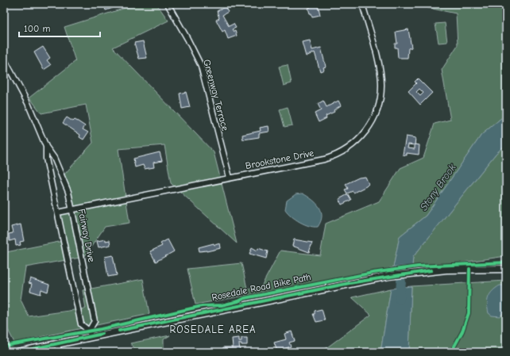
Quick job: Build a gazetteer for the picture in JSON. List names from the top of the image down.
{
  "streets": {
    "street": ["Greenway Terrace", "Brookstone Drive", "Fairway Drive"],
    "cycle path": ["Rosedale Road Bike Path"]
  },
  "crossings": [
    ["Greenway Terrace", "Brookstone Drive"],
    ["Brookstone Drive", "Fairway Drive"]
  ],
  "districts": ["ROSEDALE AREA"],
  "water": ["Stony Brook"],
  "scale_bar": "100 m"
}
